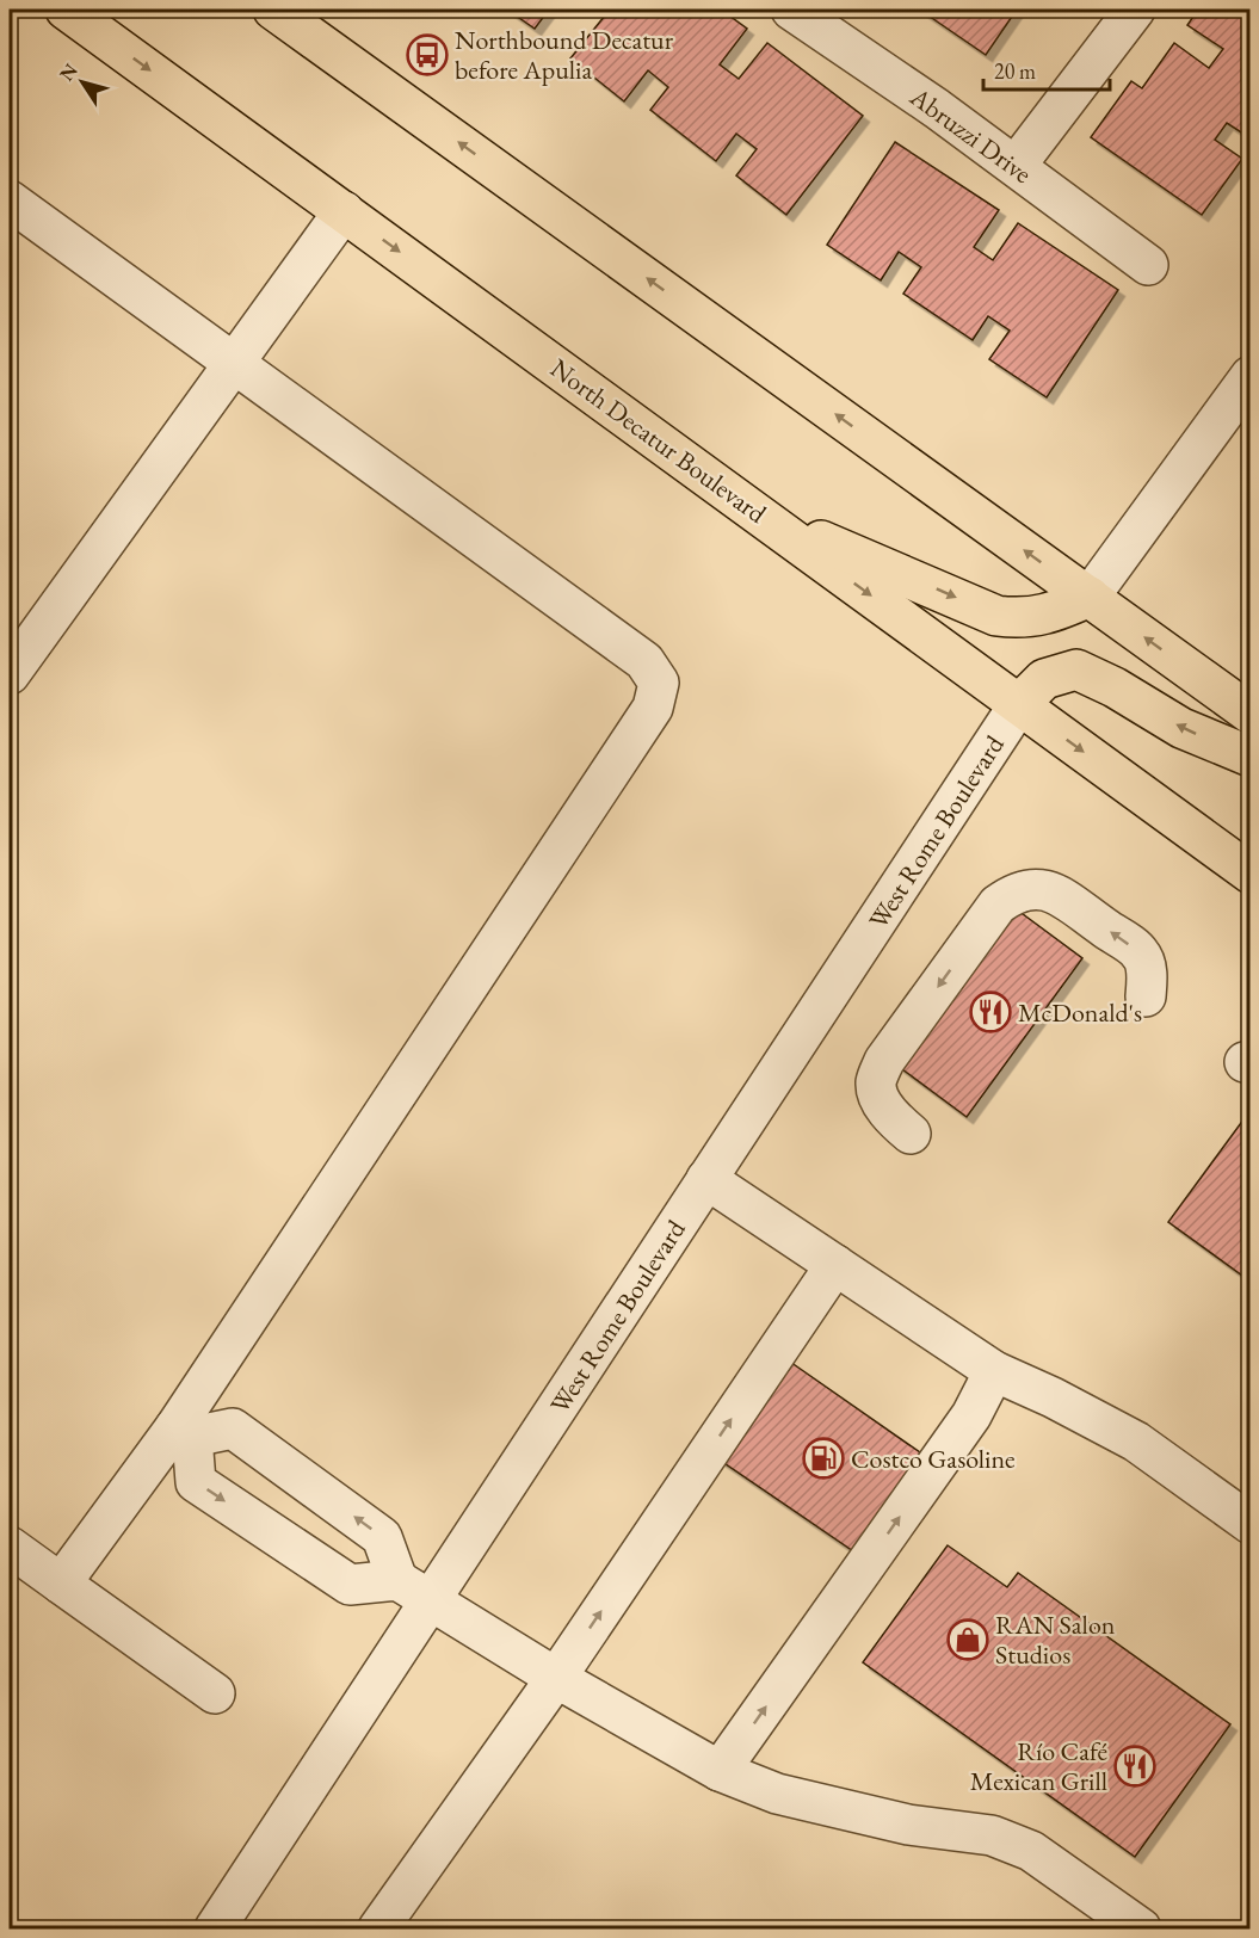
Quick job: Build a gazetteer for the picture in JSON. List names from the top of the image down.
{
  "streets": {
    "main road": ["North Decatur Boulevard"],
    "street": ["Abruzzi Drive", "West Rome Boulevard"]
  },
  "crossings": [
    ["North Decatur Boulevard", "West Rome Boulevard"]
  ],
  "places": {
    "bus stop": ["Northbound Decatur before Apulia"],
    "restaurant": ["McDonald's", "Río Café Mexican Grill"],
    "fuel station": ["Costco Gasoline"],
    "shop": ["RAN Salon Studios"]
  },
  "scale_bar": "20 m",
  "north": "top left"
}
